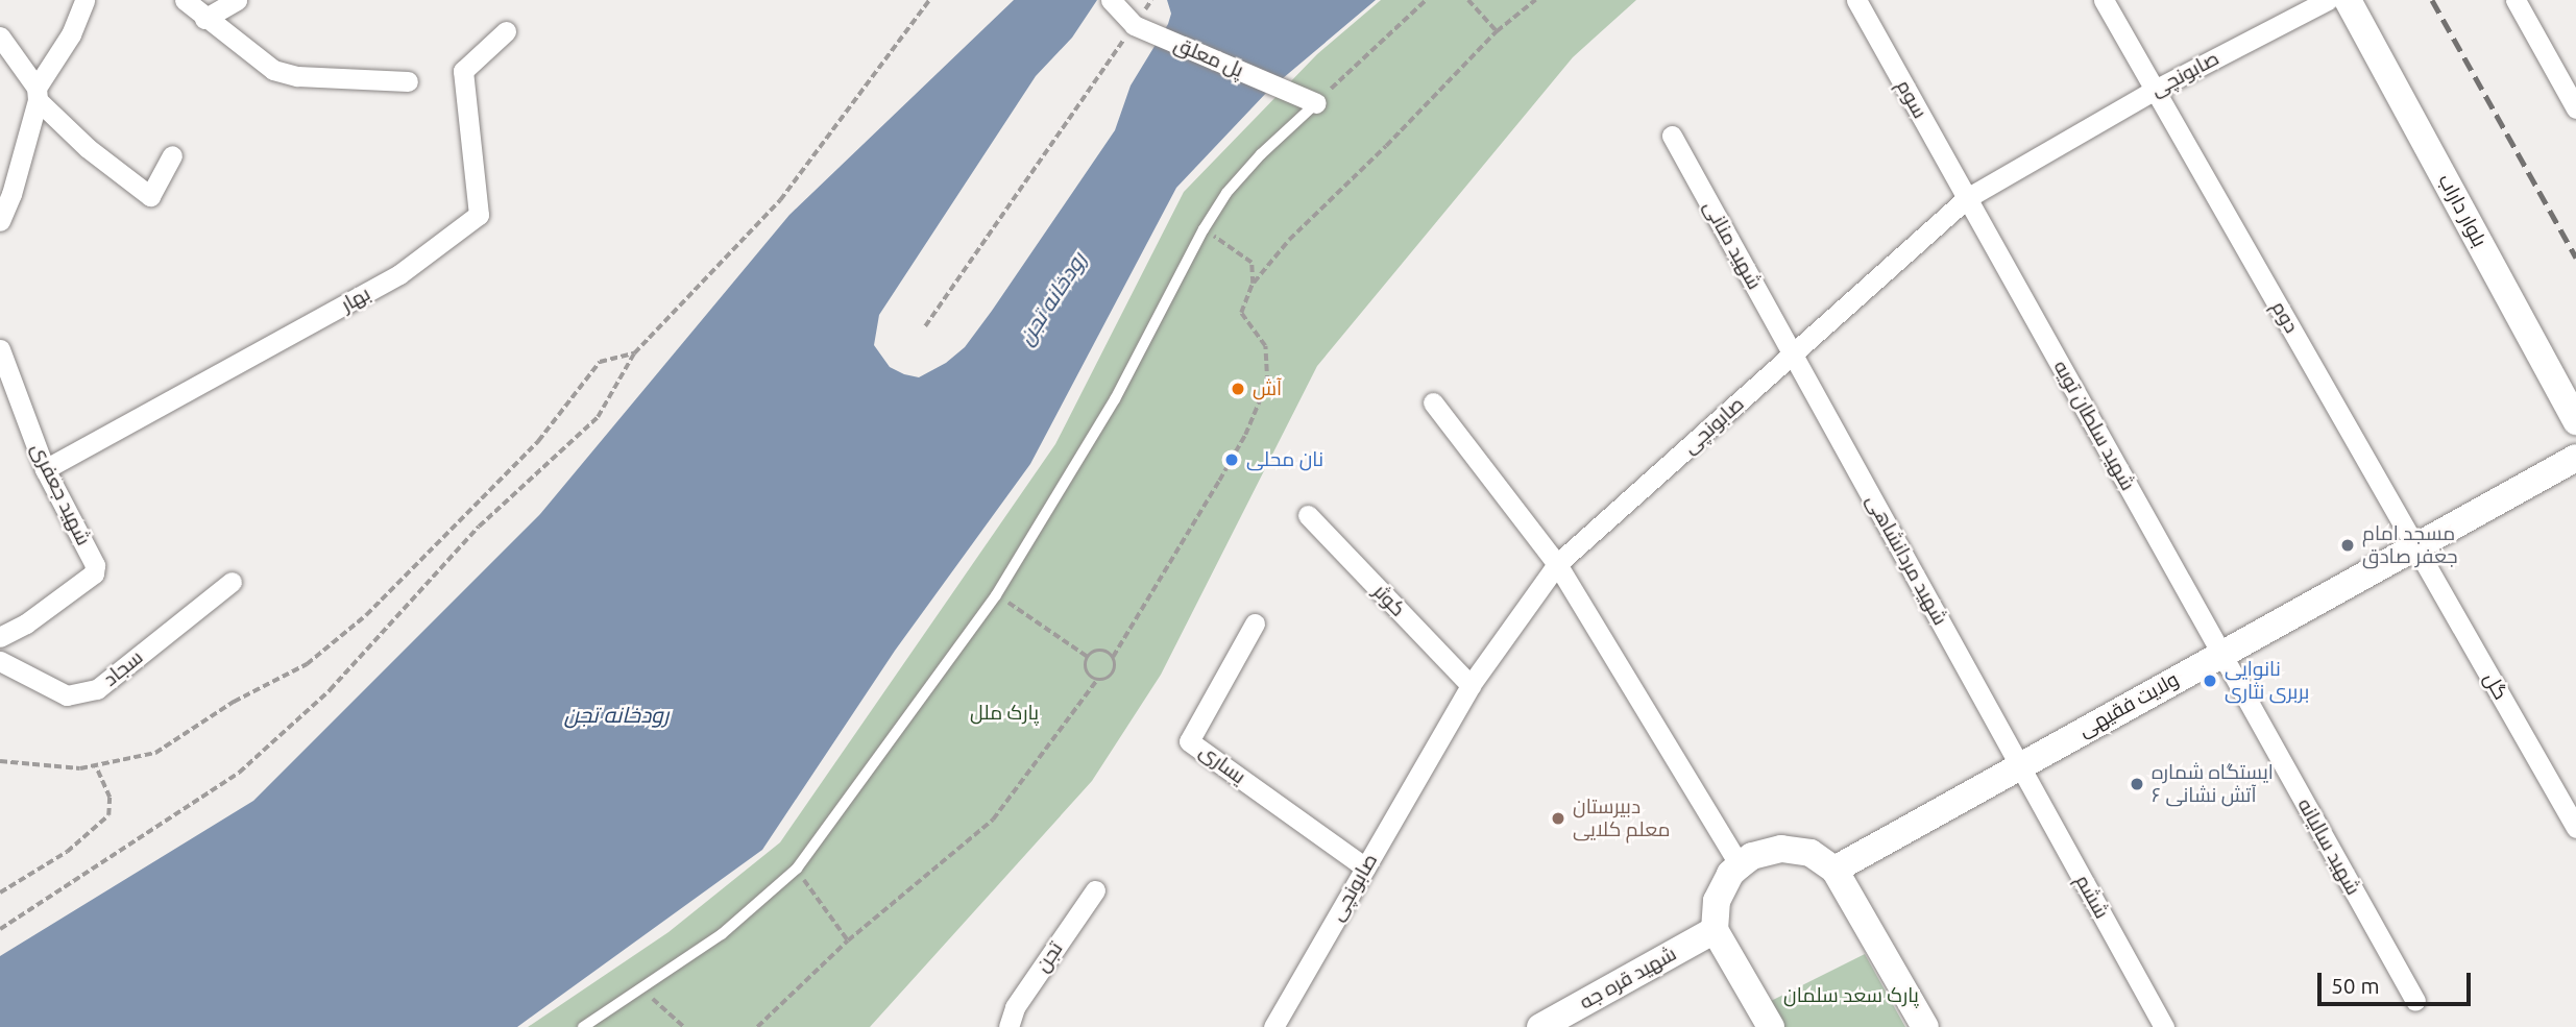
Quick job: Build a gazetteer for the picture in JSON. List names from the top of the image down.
{
  "streets": {
    "street": [
      "پل معلق",
      "صابونچی",
      "سوم",
      "بلوار داراب",
      "شهید منانی",
      "بهار",
      "دوم",
      "شهید سلطان تویه",
      "شهید جعفری",
      "شهید مردانشاهی",
      "کوثر",
      "سجاد",
      "گل",
      "ولایت فقیهی",
      "یساری",
      "شهید سالیانه",
      "ششم",
      "تجن",
      "شهید قره جه"
    ]
  },
  "crossings": [
    ["صابونچی", "سوم"],
    ["صابونچی", "شهید منانی"],
    ["صابونچی", "دوم"],
    ["صابونچی", "شهید سلطان تویه"],
    ["صابونچی", "شهید مردانشاهی"],
    ["صابونچی", "کوثر"],
    ["صابونچی", "یساری"],
    ["سوم", "شهید سلطان تویه"],
    ["شهید منانی", "شهید مردانشاهی"],
    ["بهار", "شهید جعفری"],
    ["دوم", "گل"],
    ["دوم", "ولایت فقیهی"],
    ["شهید سلطان تویه", "ولایت فقیهی"],
    ["شهید سلطان تویه", "شهید سالیانه"],
    ["شهید مردانشاهی", "ولایت فقیهی"],
    ["شهید مردانشاهی", "ششم"],
    ["گل", "ولایت فقیهی"],
    ["ولایت فقیهی", "شهید سالیانه"],
    ["ولایت فقیهی", "ششم"]
  ],
  "water": ["رودخانه تجن"],
  "parks": ["پارک ملل", "پارک سعد سلمان"],
  "places": [
    "آش",
    "نان محلی",
    "مسجد امام جعفر صادق",
    "نانوایی بربری نثاری",
    "ایستگاه شماره ۶ آتش نشانی",
    "دبیرستان معلم کلایی"
  ],
  "scale_bar": "50 m"
}
